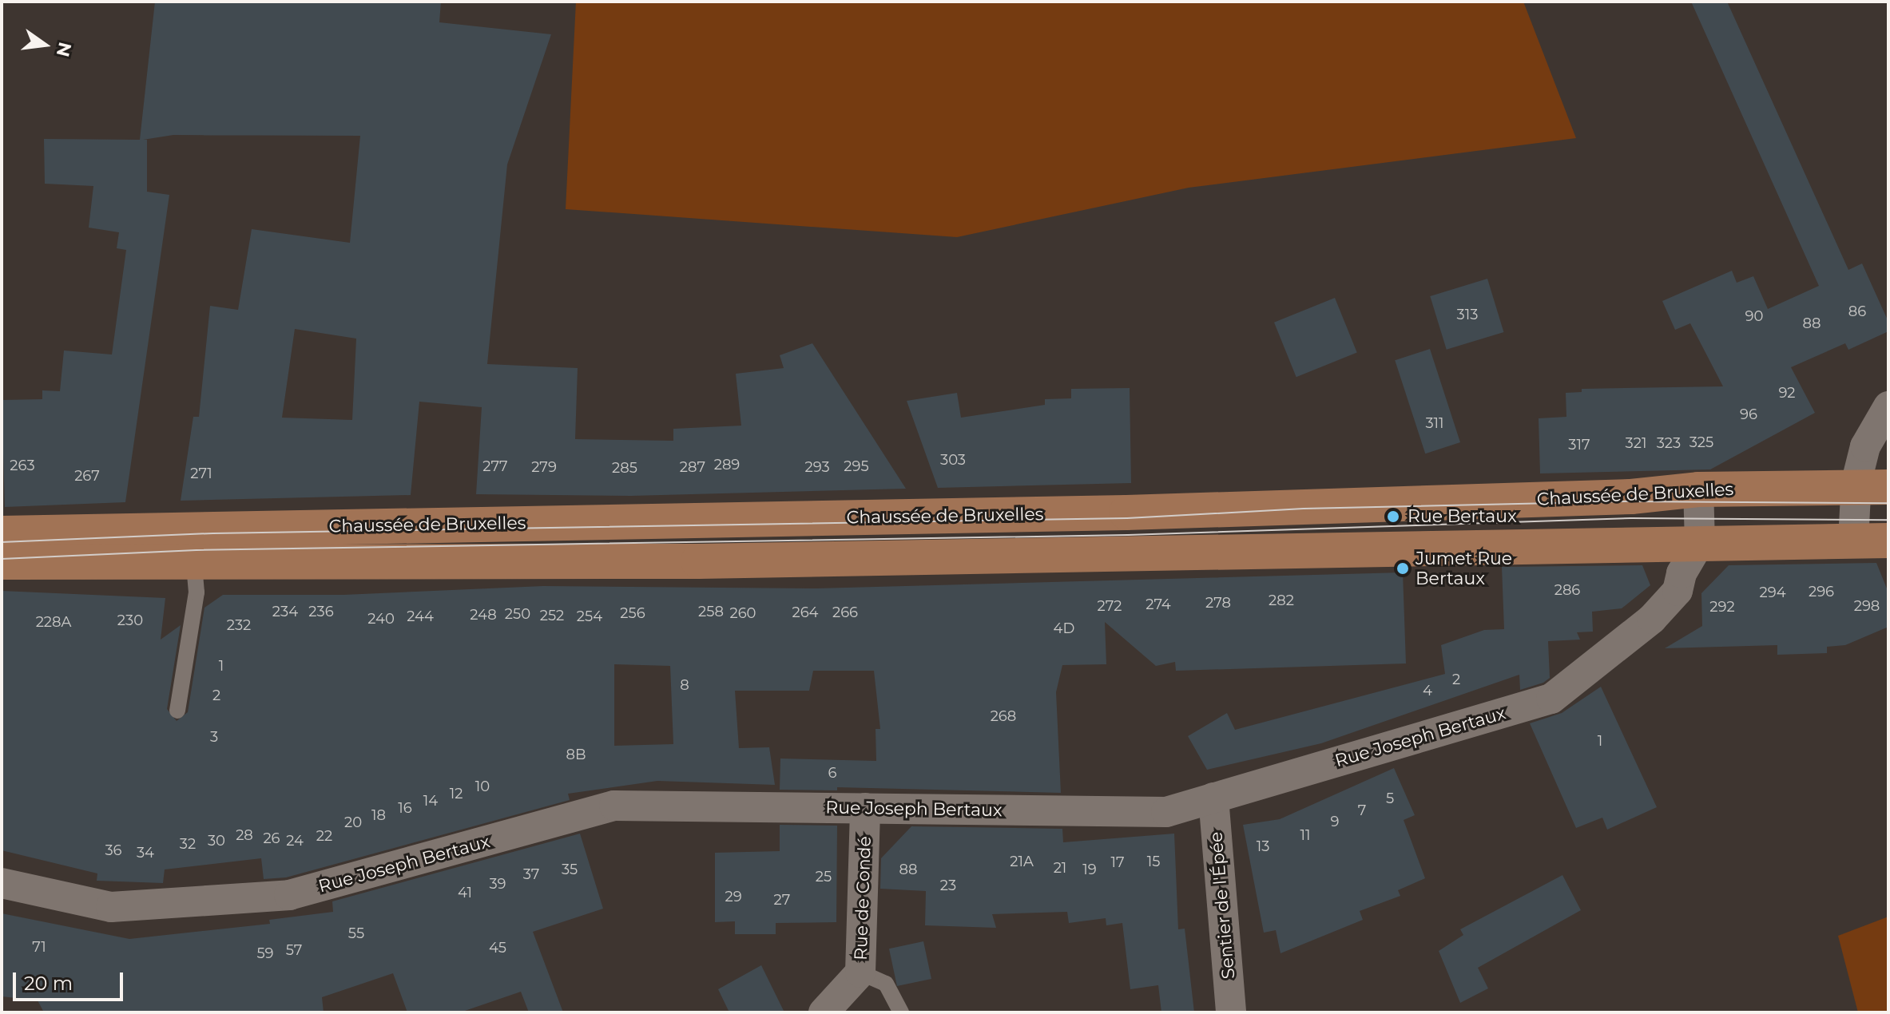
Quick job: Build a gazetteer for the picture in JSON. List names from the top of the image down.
{
  "streets": {
    "main road": ["Chaussée de Bruxelles"],
    "street": ["Rue Joseph Bertaux", "Rue de Condé", "Sentier de l'Épée"]
  },
  "crossings": [
    ["Rue Joseph Bertaux", "Rue de Condé"],
    ["Rue Joseph Bertaux", "Sentier de l'Épée"]
  ],
  "places": ["Rue Bertaux", "Jumet Rue Bertaux"],
  "house_numbers": [
    "86",
    "313",
    "90",
    "88",
    "92",
    "96",
    "311",
    "325",
    "321",
    "323",
    "317",
    "303",
    "289",
    "263",
    "277",
    "295",
    "279",
    "287",
    "293",
    "285",
    "271",
    "267",
    "286",
    "296",
    "294",
    "282",
    "278",
    "274",
    "272",
    "298",
    "292",
    "234",
    "236",
    "258",
    "264",
    "266",
    "256",
    "260",
    "250",
    "248",
    "252",
    "244",
    "254",
    "240",
    "230",
    "228A",
    "232",
    "4D",
    "1",
    "2",
    "8",
    "4",
    "2",
    "268",
    "3",
    "1",
    "8B",
    "6",
    "10",
    "12",
    "5",
    "14",
    "16",
    "7",
    "18",
    "9",
    "20",
    "28",
    "11",
    "22",
    "26",
    "30",
    "24",
    "32",
    "13",
    "36",
    "34",
    "21A",
    "15",
    "17",
    "21",
    "35",
    "88",
    "19",
    "37",
    "25",
    "39",
    "23",
    "41",
    "29",
    "27",
    "55",
    "71",
    "45",
    "57",
    "59"
  ],
  "scale_bar": "20 m",
  "north": "right"
}
